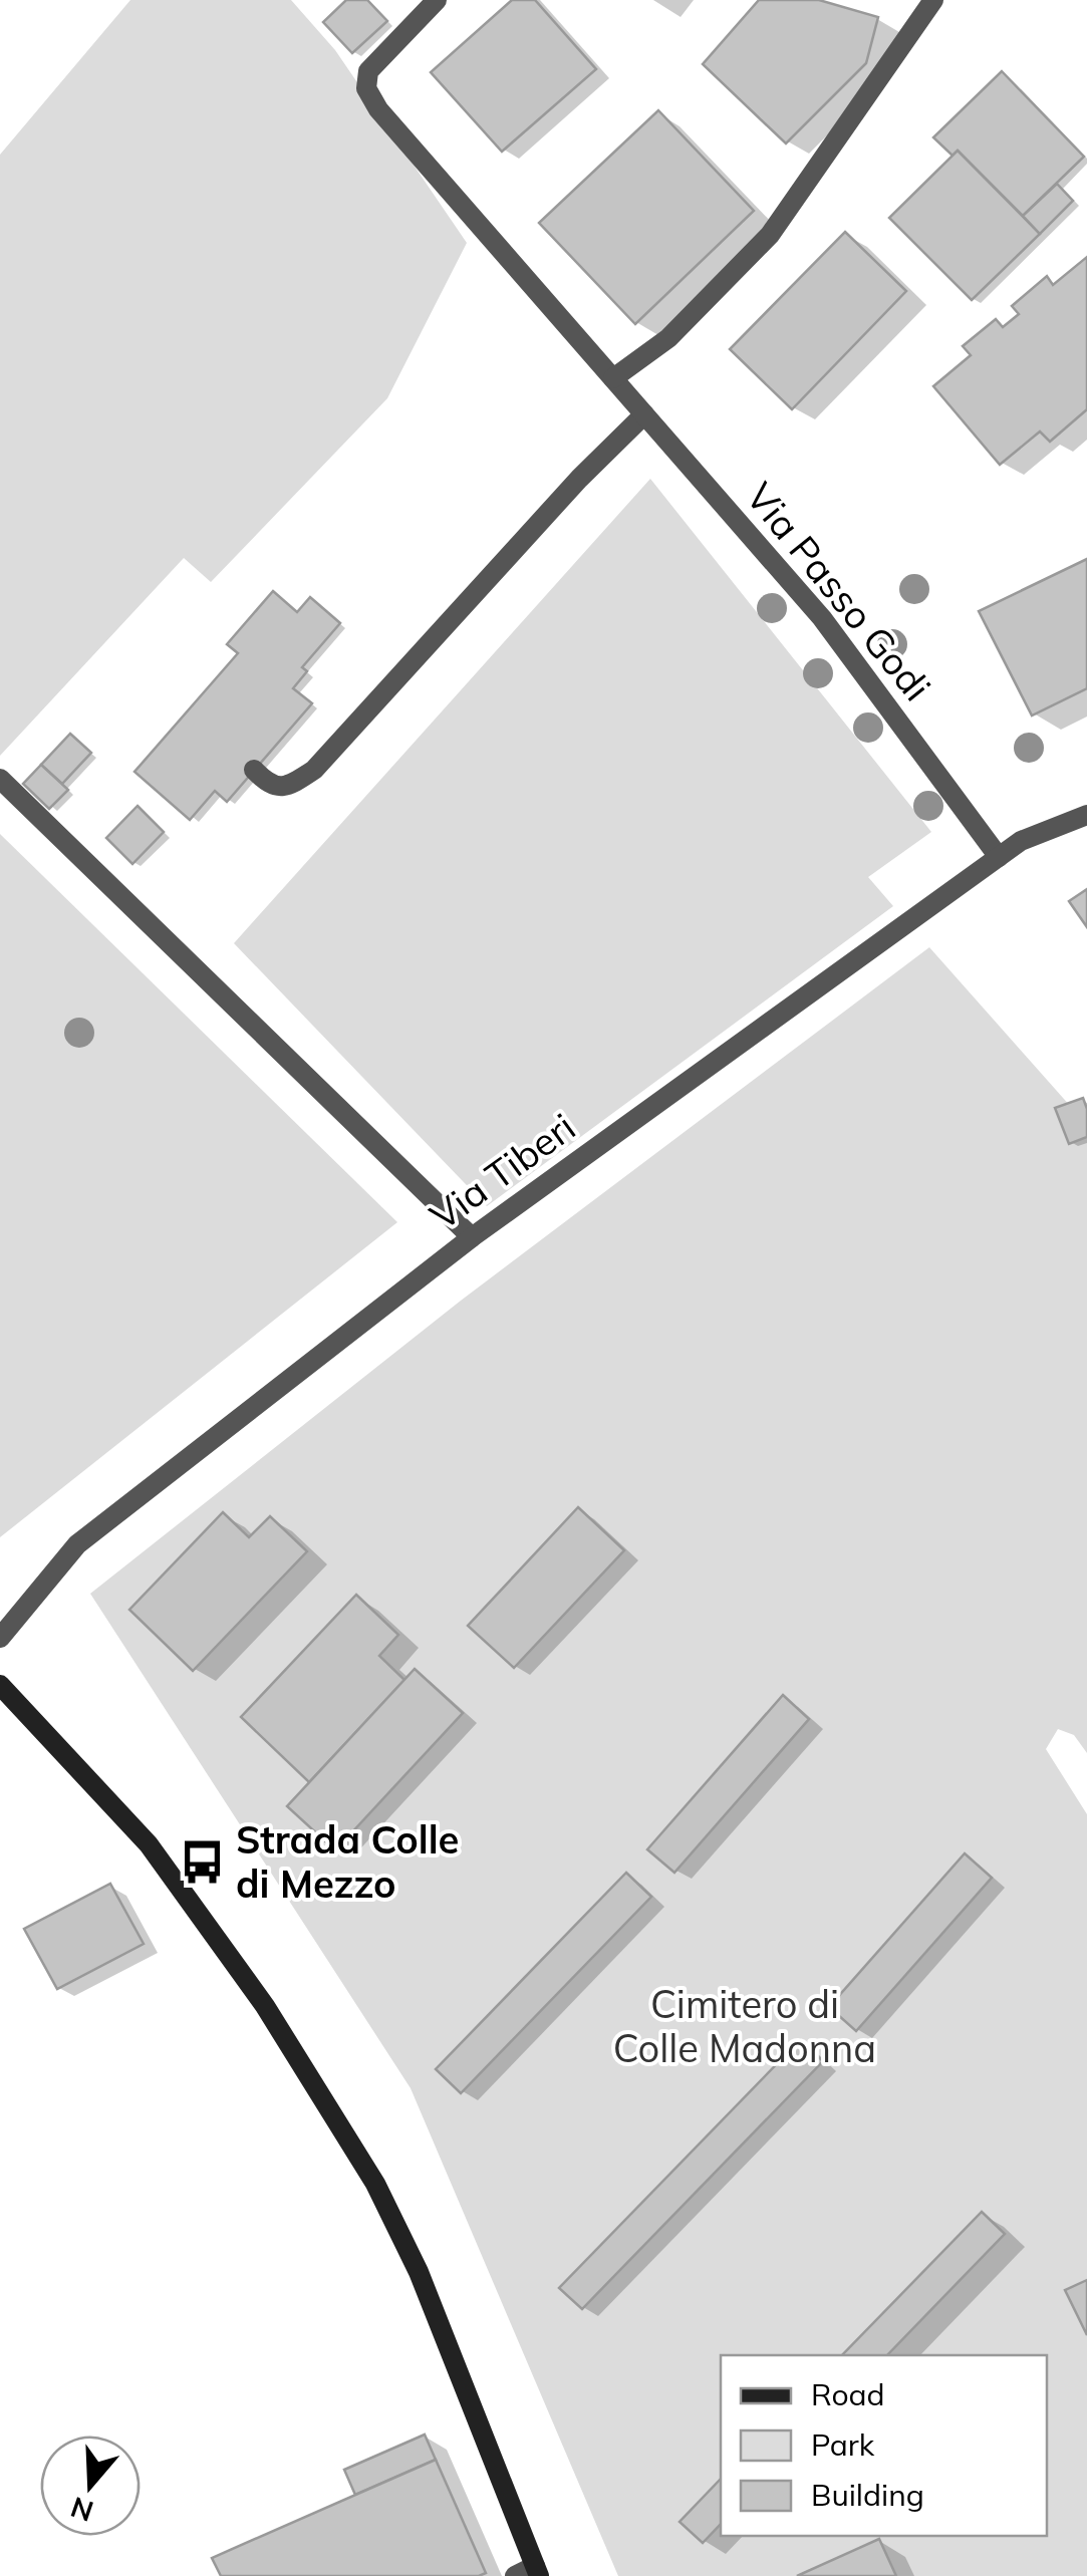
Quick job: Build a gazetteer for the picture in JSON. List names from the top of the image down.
{
  "streets": {
    "street": ["Via Passo Godi", "Via Tiberi"]
  },
  "crossings": [
    ["Via Passo Godi", "Via Tiberi"]
  ],
  "parks": ["Cimitero di Colle Madonna"],
  "places": {
    "bus stop": ["Strada Colle di Mezzo"]
  },
  "legend": ["Road", "Park", "Building"],
  "north": "bottom"
}
